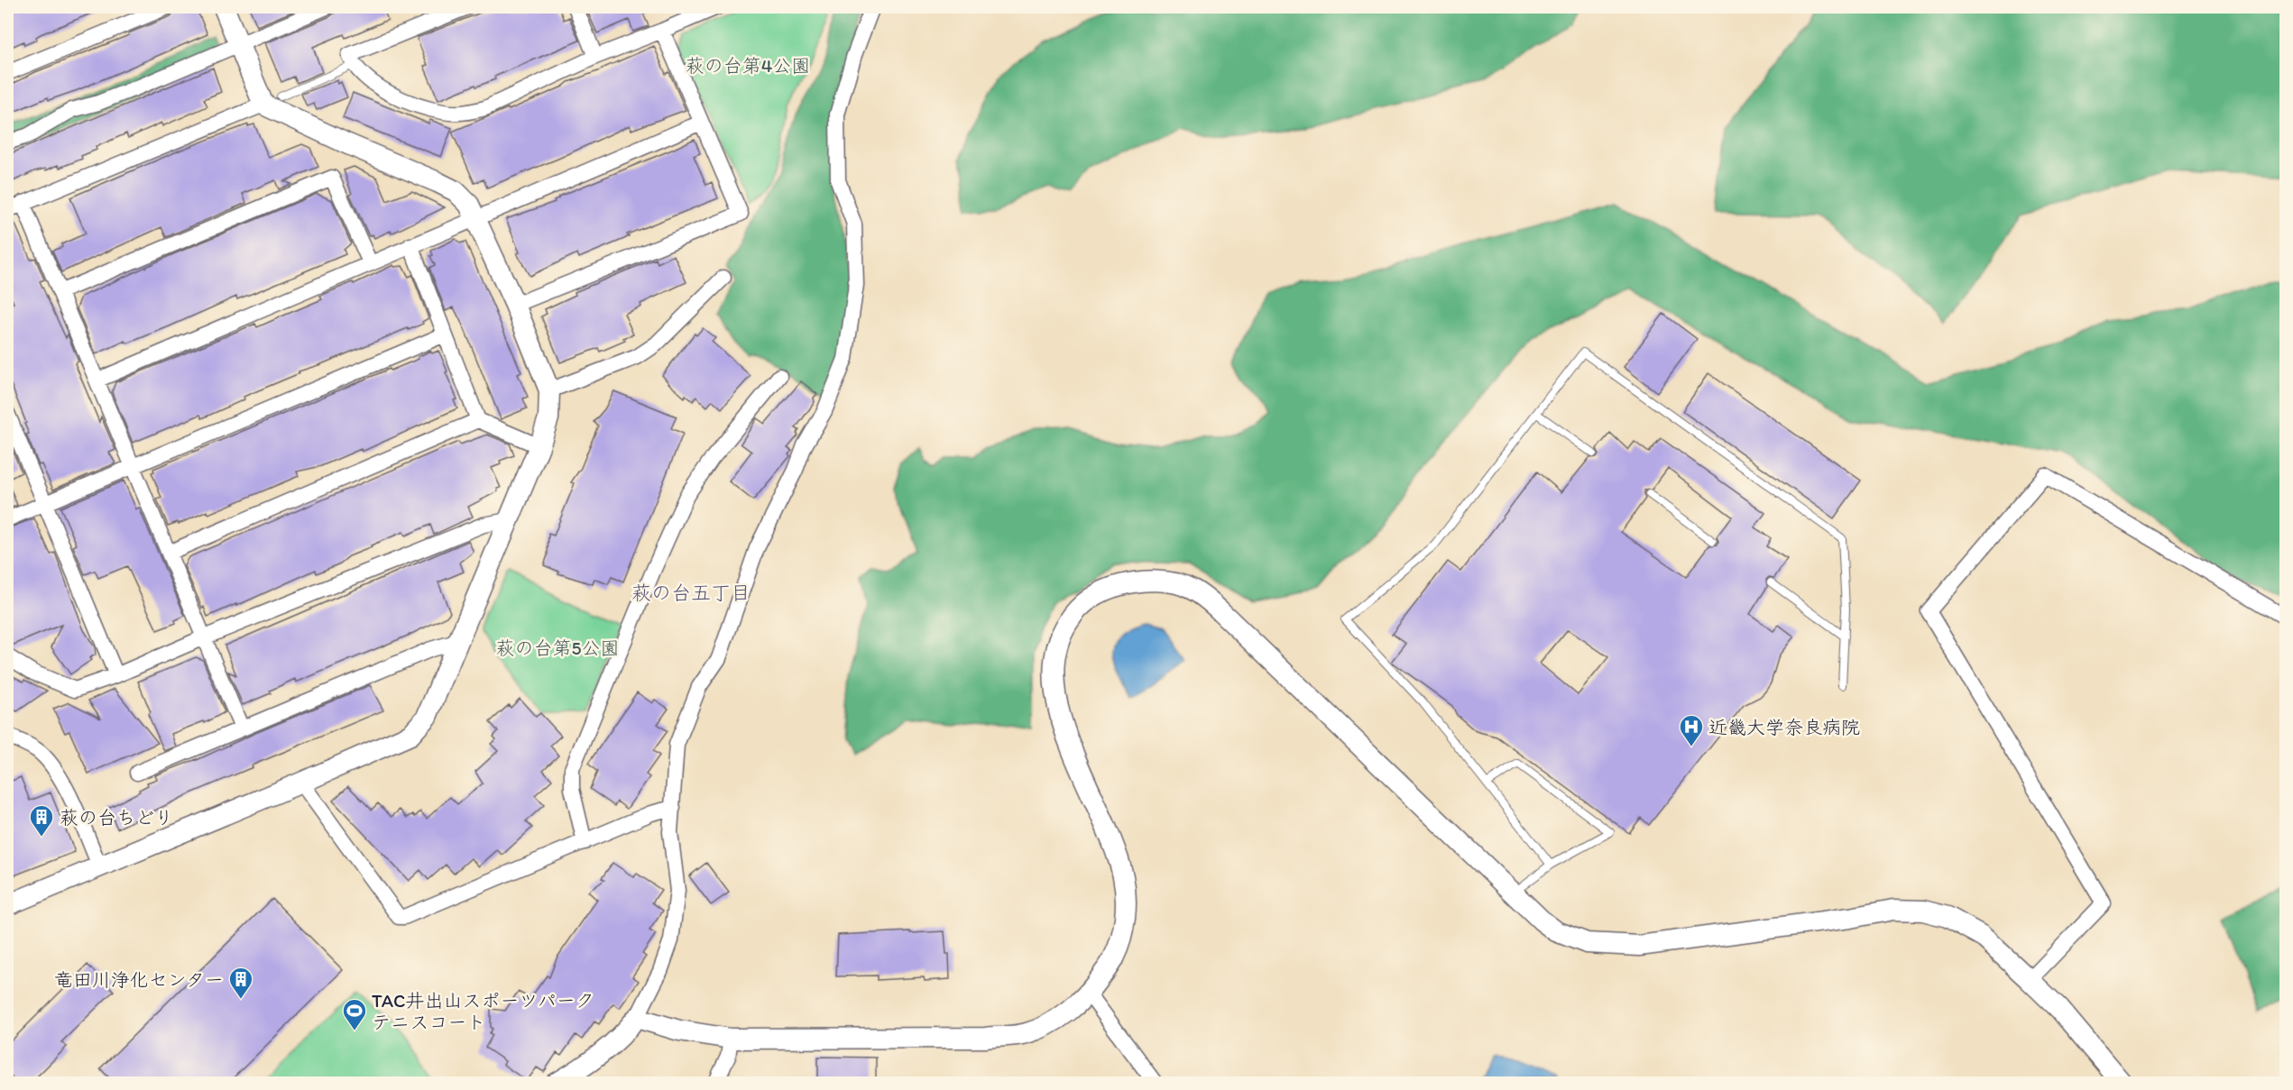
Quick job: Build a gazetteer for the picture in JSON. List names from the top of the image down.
{
  "districts": ["萩の台五丁目"],
  "parks": ["萩の台第4公園", "萩の台第5公園"],
  "places": {
    "hospital": ["近畿大学奈良病院"],
    "building": ["萩の台ちどり", "竜田川浄化センター"],
    "sports": ["TAC井出山スポーツパーク テニスコート"]
  }
}
